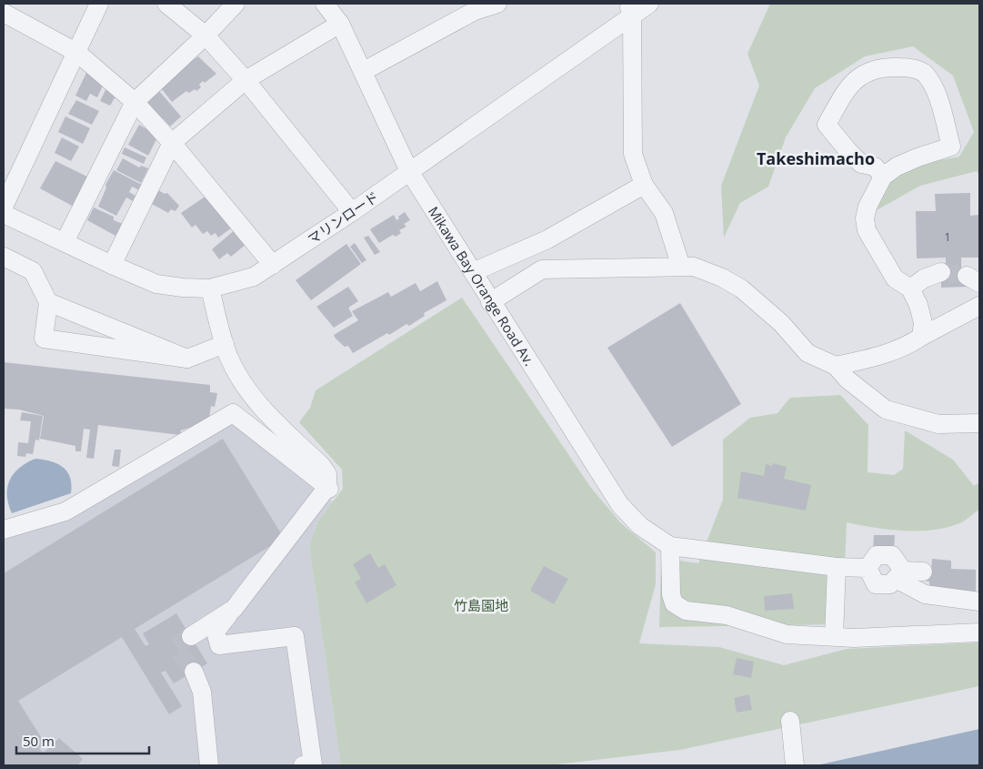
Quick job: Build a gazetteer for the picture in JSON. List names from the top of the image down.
{
  "streets": {
    "street": ["マリンロード", "Mikawa Bay Orange Road Av."]
  },
  "crossings": [
    ["マリンロード", "Mikawa Bay Orange Road Av."]
  ],
  "districts": ["Takeshimacho"],
  "parks": ["竹島園地"],
  "house_numbers": ["1"],
  "scale_bar": "50 m"
}
